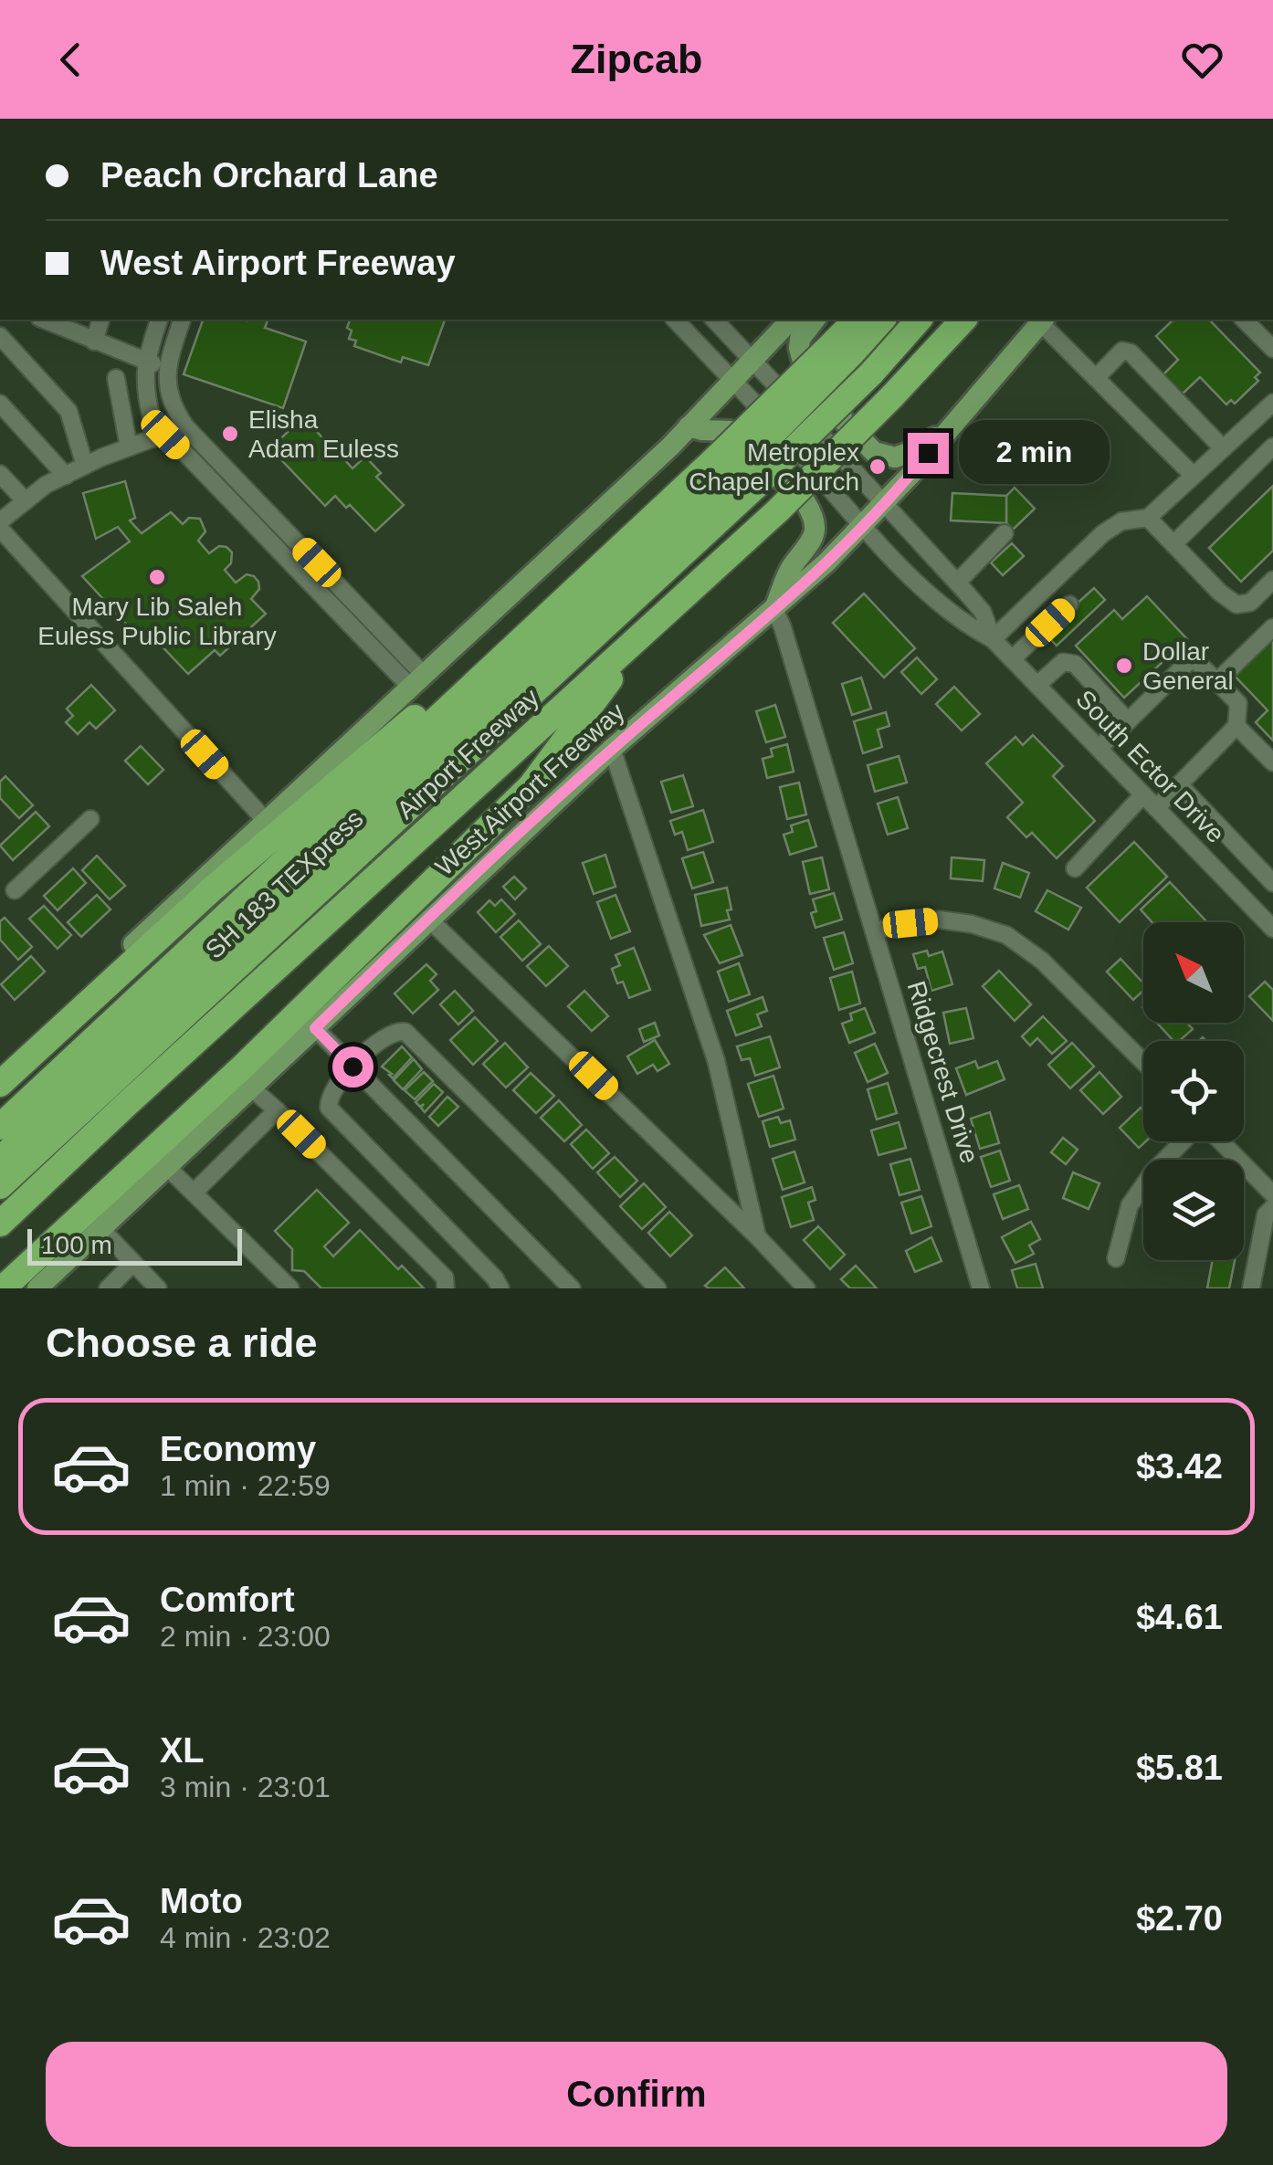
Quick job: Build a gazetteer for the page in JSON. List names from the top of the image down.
{
  "streets": {
    "highway": ["Airport Freeway", "SH 183 TEXpress"],
    "main road": ["West Airport Freeway"],
    "street": ["South Ector Drive", "Ridgecrest Drive"]
  },
  "crossings": [
    ["Airport Freeway", "SH 183 TEXpress"],
    ["South Ector Drive", "West Airport Freeway"],
    ["West Airport Freeway", "Ridgecrest Drive"]
  ],
  "places": [
    "Elisha Adam Euless",
    "Metroplex Chapel Church",
    "Mary Lib Saleh Euless Public Library",
    "Dollar General"
  ],
  "scale_bar": "100 m",
  "north": "top left",
  "page": {
    "header": "Zipcab",
    "banner": ["Peach Orchard Lane", "West Airport Freeway"],
    "bubble": "2 min",
    "scale": "100 m",
    "heading": "Choose a ride",
    "list": [
      {
        "name": "Economy",
        "note": "1 min · 22:59",
        "value": "$3.42"
      },
      {
        "name": "Comfort",
        "note": "2 min · 23:00",
        "value": "$4.61"
      },
      {
        "name": "XL",
        "note": "3 min · 23:01",
        "value": "$5.81"
      },
      {
        "name": "Moto",
        "note": "4 min · 23:02",
        "value": "$2.70"
      }
    ],
    "buttons": "Confirm"
  }
}
